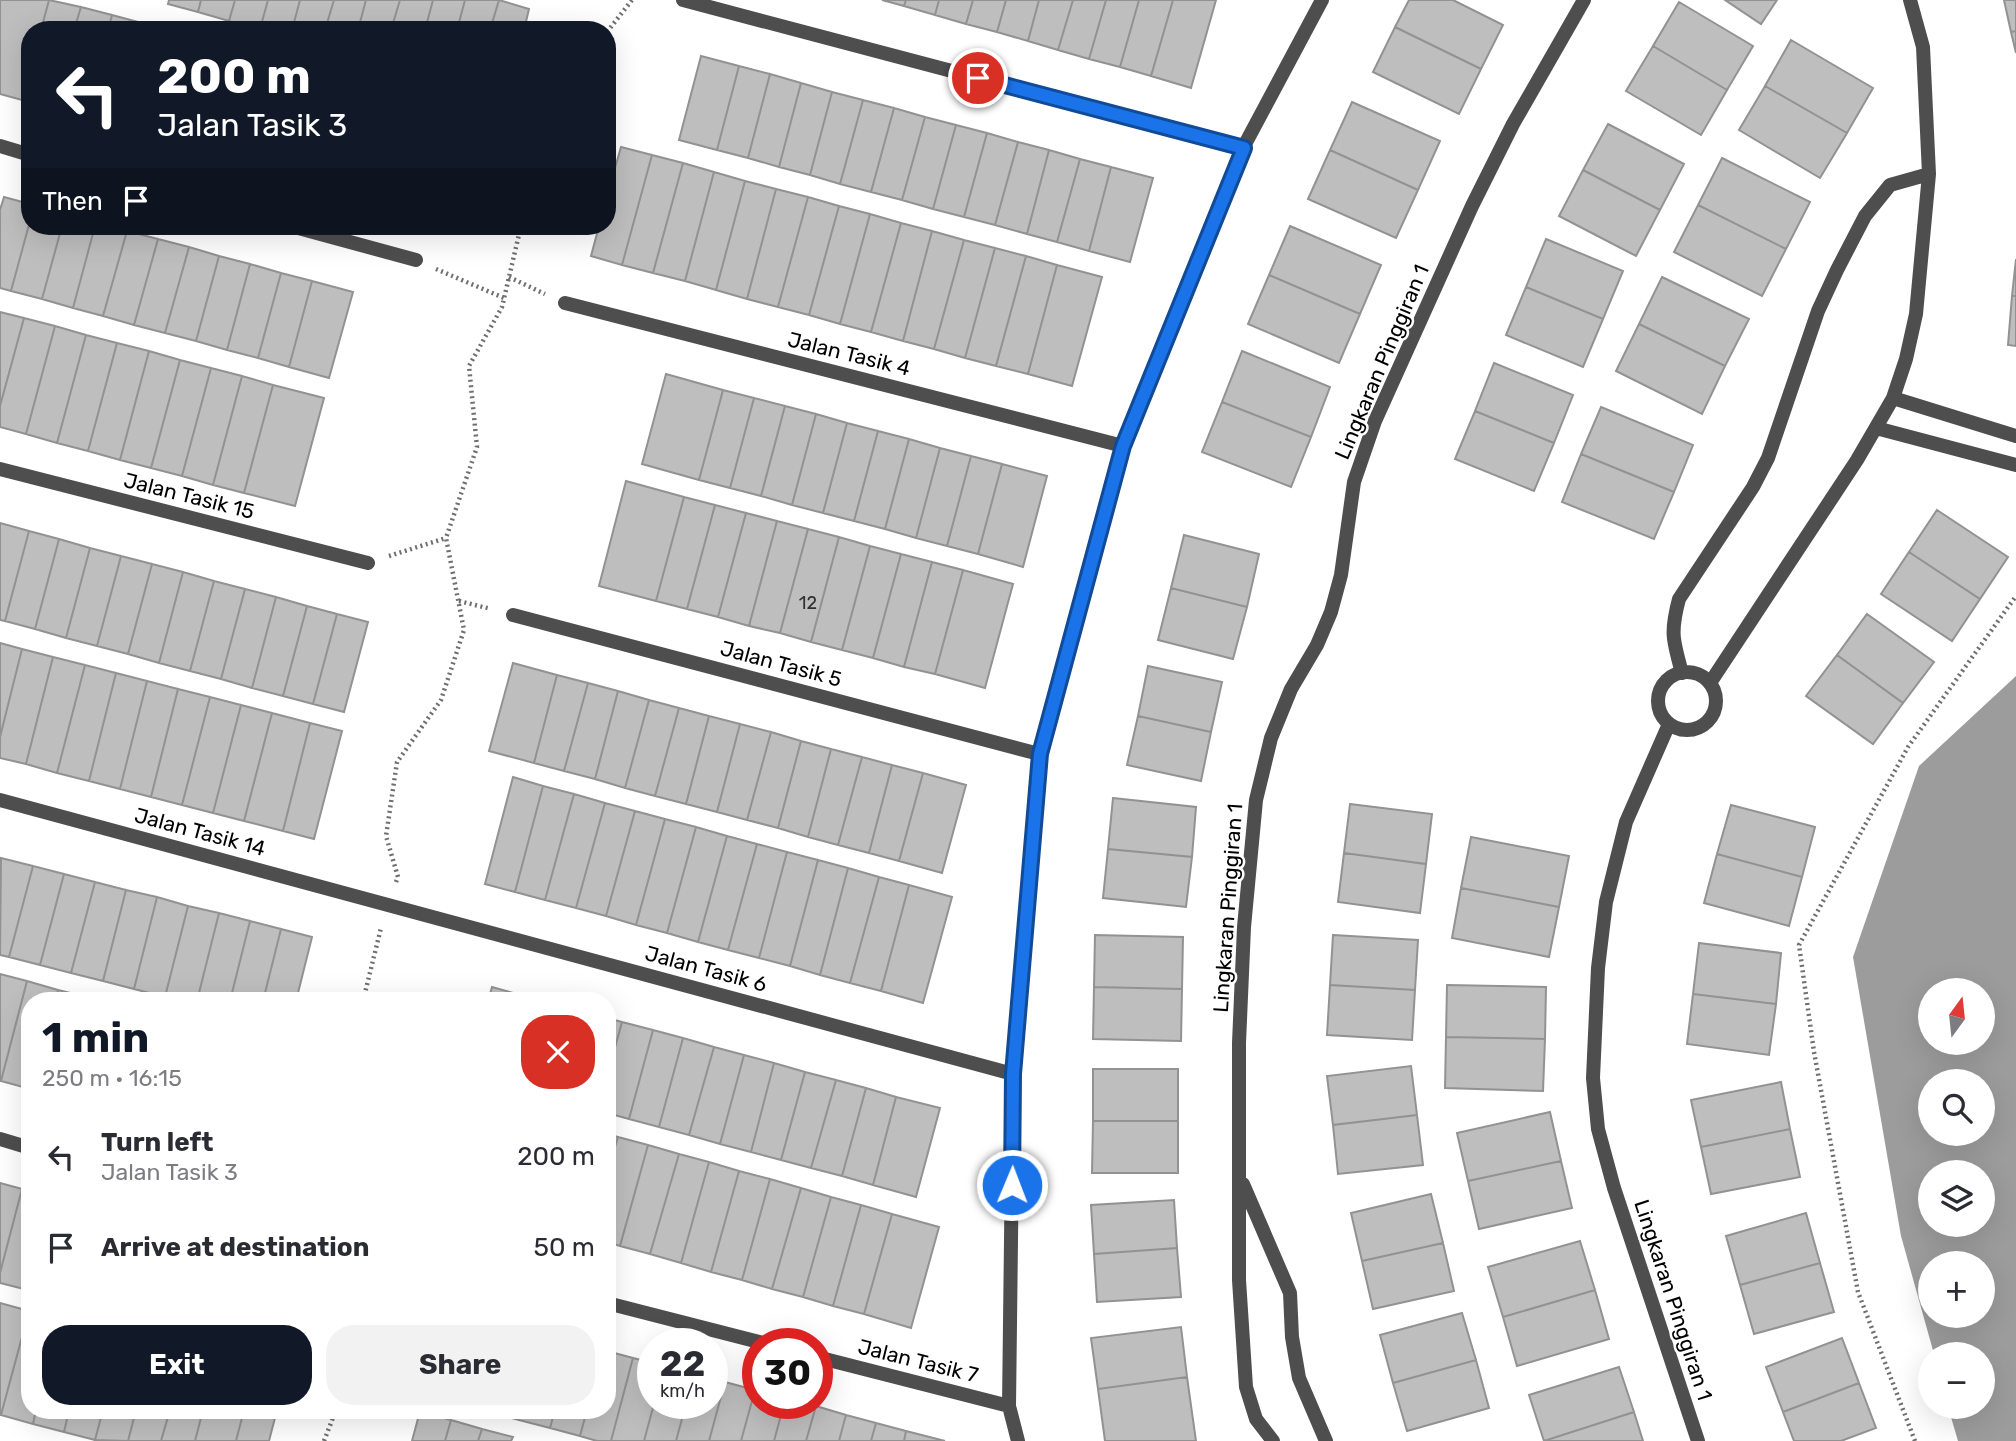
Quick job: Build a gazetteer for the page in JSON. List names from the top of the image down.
{
  "streets": {
    "street": [
      "Jalan Tasik 4",
      "Lingkaran Pinggiran 1",
      "Jalan Tasik 15",
      "Jalan Tasik 5",
      "Jalan Tasik 14",
      "Jalan Tasik 6",
      "Jalan Tasik 7"
    ]
  },
  "crossings": [
    ["Jalan Tasik 14", "Jalan Tasik 6"]
  ],
  "house_numbers": ["12"],
  "north": "top",
  "page": {
    "turn": ["200 m", "Jalan Tasik 3"],
    "then": "Then",
    "map_buttons": ["+", "−"],
    "heading": ["1 min", "250 m · 16:15"],
    "list": [
      {
        "name": "Turn left",
        "note": "Jalan Tasik 3",
        "value": "200 m"
      },
      {
        "name": "Arrive at destination",
        "value": "50 m"
      }
    ],
    "buttons": ["Exit", "Share"],
    "speed": "22 km/h",
    "limit": "30"
  }
}
